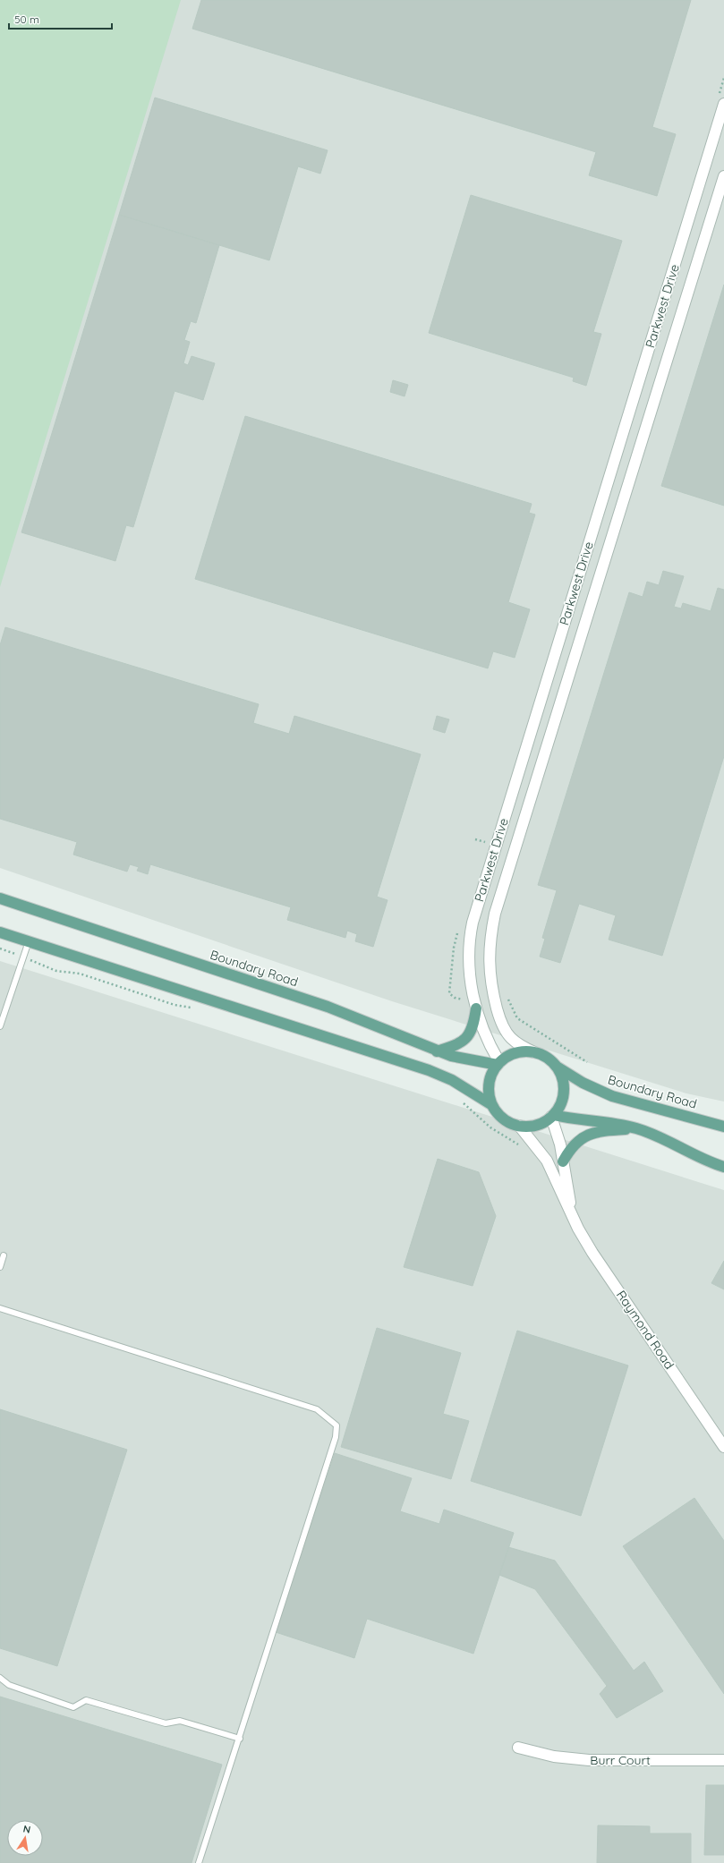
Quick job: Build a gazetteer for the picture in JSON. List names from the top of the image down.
{
  "streets": {
    "main road": ["Boundary Road"],
    "street": ["Parkwest Drive", "Raymond Road", "Burr Court"]
  },
  "crossings": [
    ["Parkwest Drive", "Boundary Road"],
    ["Parkwest Drive", "Raymond Road"],
    ["Boundary Road", "Raymond Road"]
  ],
  "scale_bar": "50 m",
  "north": "top"
}
